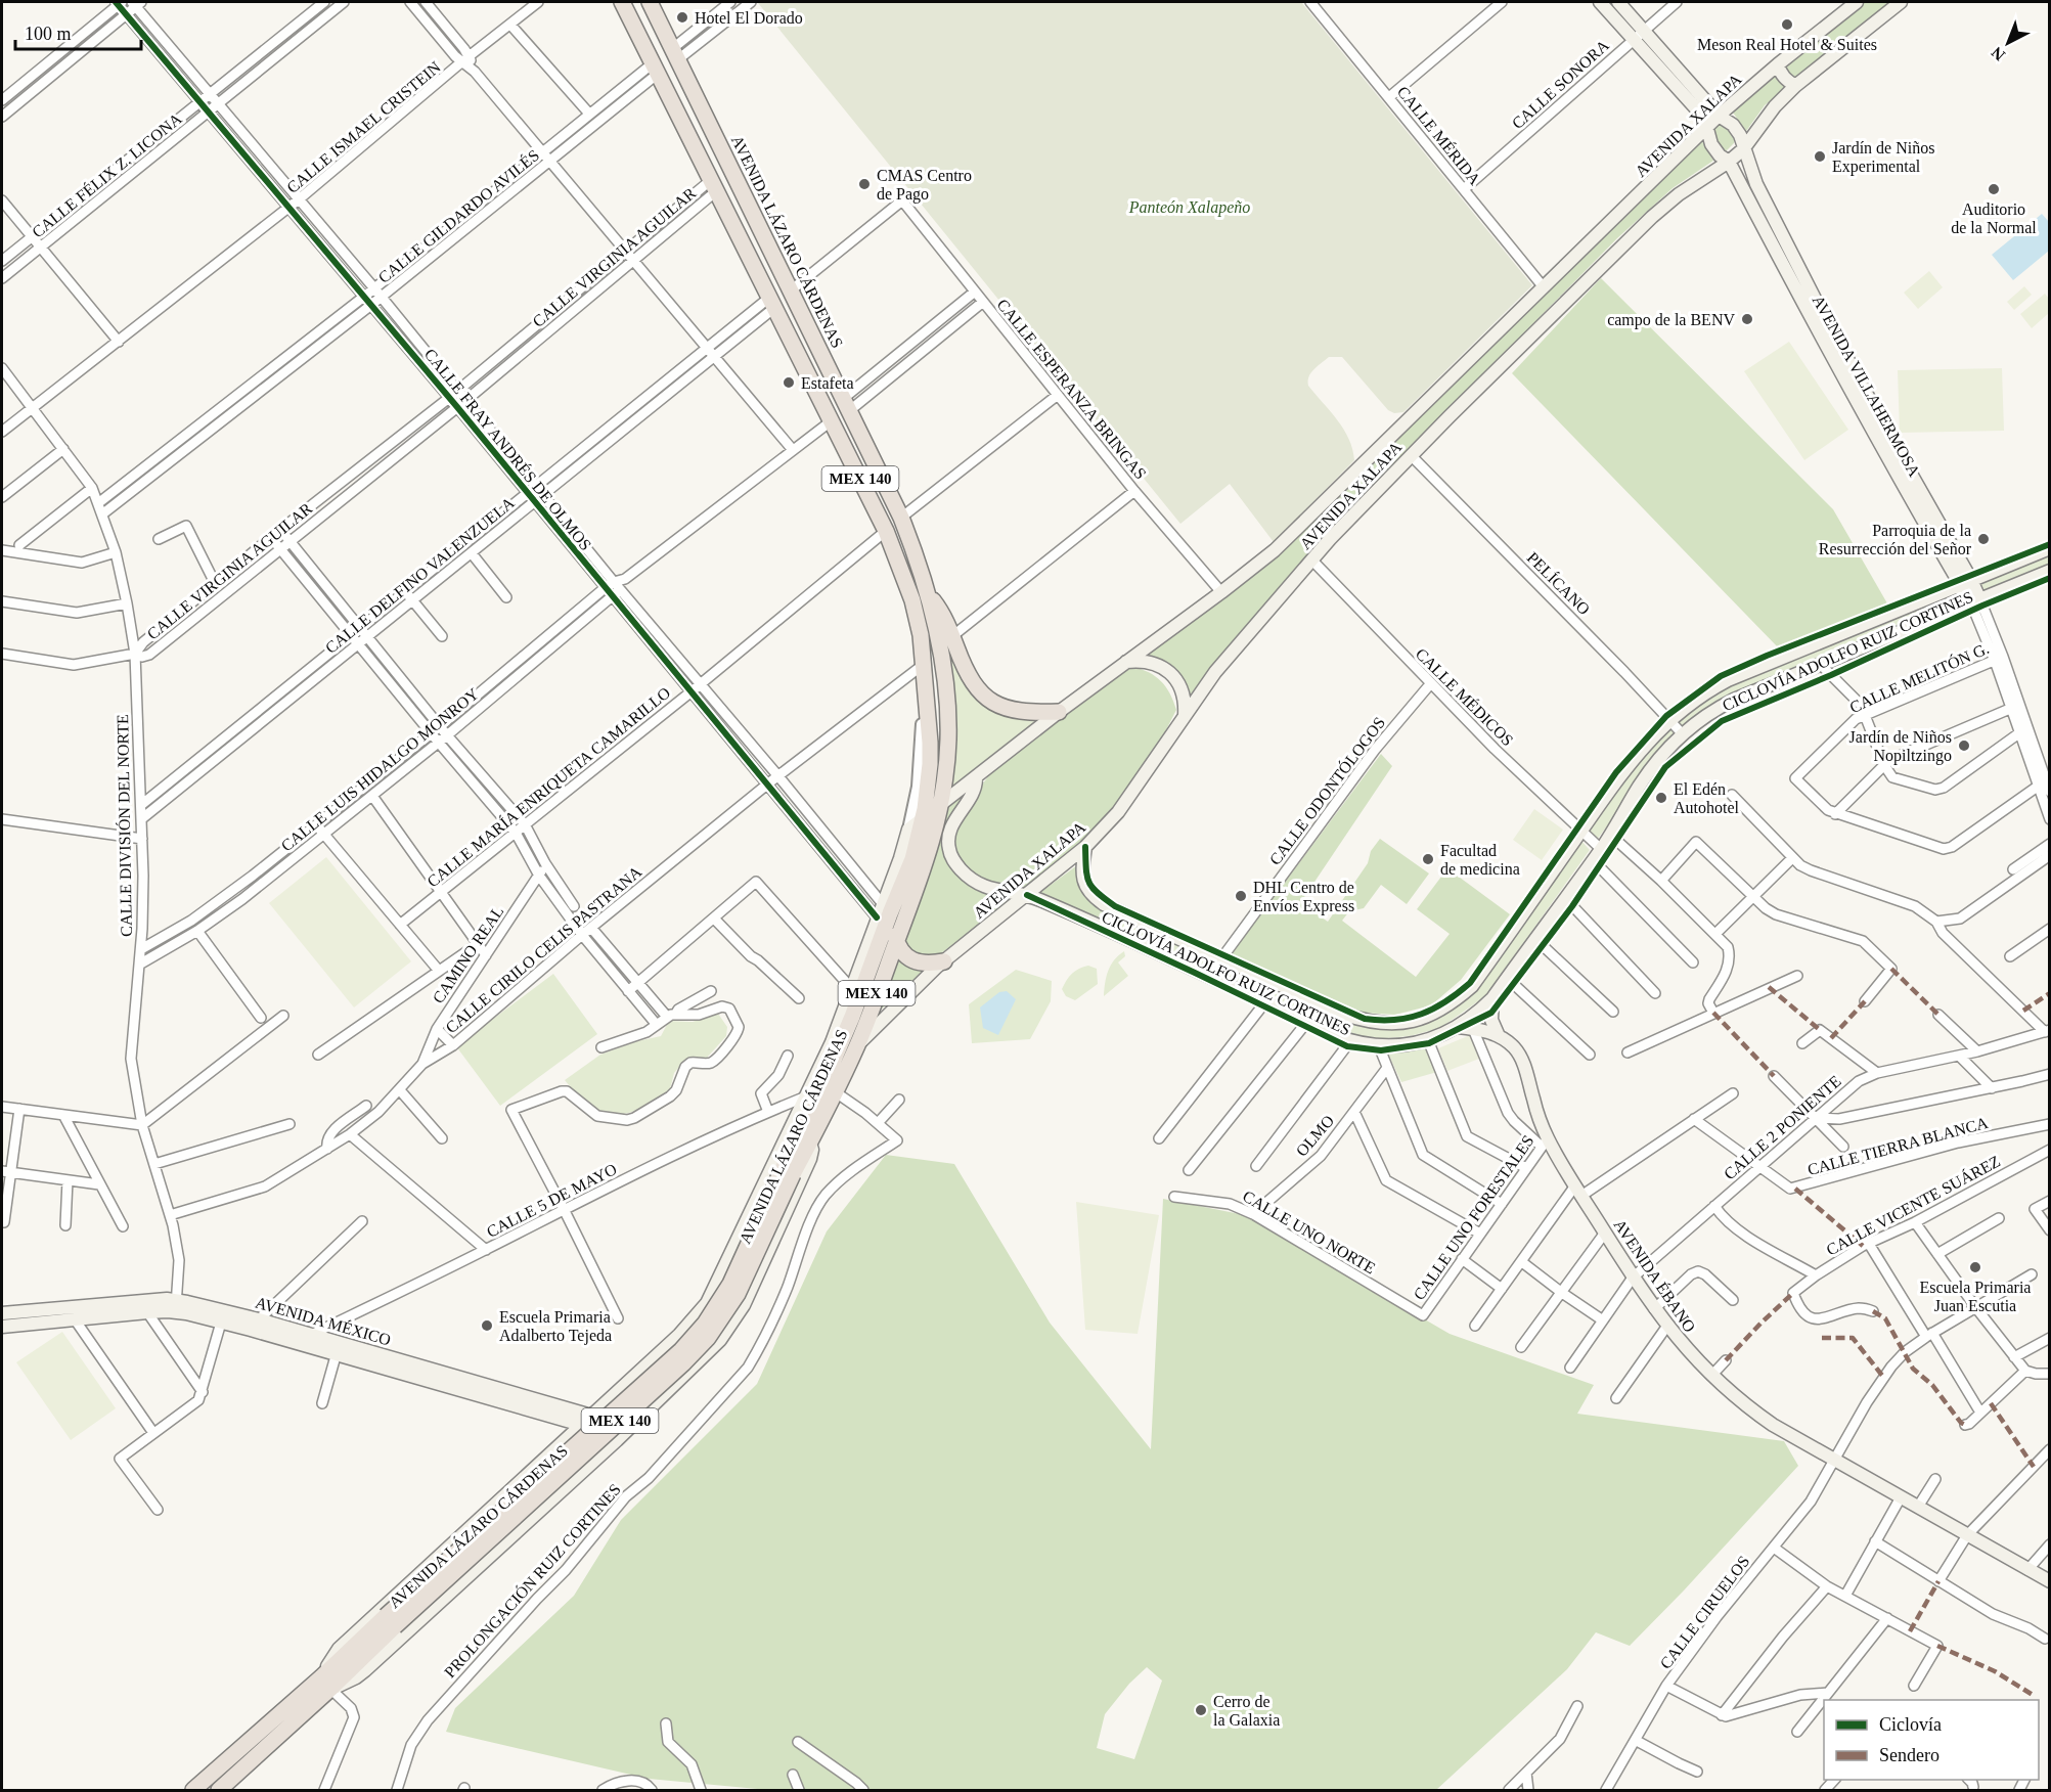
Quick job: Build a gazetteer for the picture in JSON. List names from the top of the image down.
{
  "streets": {
    "highway": ["AVENIDA LÁZARO CÁRDENAS", "MEX 140"],
    "main road": [
      "AVENIDA XALAPA",
      "AVENIDA VILLAHERMOSA",
      "AVENIDA ÉBANO",
      "AVENIDA MÉXICO"
    ],
    "street": [
      "CALLE SONORA",
      "CALLE ISMAEL CRISTEIN",
      "CALLE MÉRIDA",
      "CALLE FÉLIX Z. LICONA",
      "CALLE GILDARDO AVILÉS",
      "CALLE VIRGINIA AGUILAR",
      "CALLE ESPERANZA BRINGAS",
      "CALLE FRAY ANDRÉS DE OLMOS",
      "CALLE DELFINO VALENZUELA",
      "PELÍCANO",
      "CALLE MELITÓN G.",
      "CALLE MÉDICOS",
      "CALLE LUIS HIDALGO MONROY",
      "CALLE MARÍA ENRIQUETA CAMARILLO",
      "CALLE ODONTÓLOGOS",
      "CALLE DIVISIÓN DEL NORTE",
      "CALLE CIRILO CELIS PASTRANA",
      "CAMINO REAL",
      "CALLE 2 PONIENTE",
      "OLMO",
      "CALLE TIERRA BLANCA",
      "CALLE 5 DE MAYO",
      "CALLE VICENTE SUÁREZ",
      "CALLE UNO FORESTALES",
      "CALLE UNO NORTE",
      "PROLONGACIÓN RUIZ CORTINES",
      "CALLE CIRUELOS"
    ],
    "cycle path": ["CICLOVÍA ADOLFO RUIZ CORTINES"]
  },
  "crossings": [
    ["CALLE SONORA", "CALLE MÉRIDA"],
    ["CALLE SONORA", "AVENIDA VILLAHERMOSA"],
    ["AVENIDA XALAPA", "CALLE MÉRIDA"],
    ["AVENIDA XALAPA", "AVENIDA LÁZARO CÁRDENAS"],
    ["AVENIDA XALAPA", "AVENIDA VILLAHERMOSA"],
    ["AVENIDA XALAPA", "CALLE ESPERANZA BRINGAS"],
    ["AVENIDA XALAPA", "PELÍCANO"],
    ["AVENIDA XALAPA", "CALLE MÉDICOS"],
    ["CALLE ISMAEL CRISTEIN", "CALLE FRAY ANDRÉS DE OLMOS"],
    ["CALLE ISMAEL CRISTEIN", "CALLE DIVISIÓN DEL NORTE"],
    ["CALLE FÉLIX Z. LICONA", "CALLE FRAY ANDRÉS DE OLMOS"],
    ["CALLE GILDARDO AVILÉS", "AVENIDA LÁZARO CÁRDENAS"],
    ["CALLE GILDARDO AVILÉS", "CALLE FRAY ANDRÉS DE OLMOS"],
    ["CALLE GILDARDO AVILÉS", "CALLE DIVISIÓN DEL NORTE"],
    ["AVENIDA LÁZARO CÁRDENAS", "CALLE VIRGINIA AGUILAR"],
    ["AVENIDA LÁZARO CÁRDENAS", "CALLE ESPERANZA BRINGAS"],
    ["AVENIDA LÁZARO CÁRDENAS", "CALLE FRAY ANDRÉS DE OLMOS"],
    ["AVENIDA LÁZARO CÁRDENAS", "MEX 140"],
    ["AVENIDA LÁZARO CÁRDENAS", "CALLE DELFINO VALENZUELA"],
    ["AVENIDA LÁZARO CÁRDENAS", "CALLE LUIS HIDALGO MONROY"],
    ["AVENIDA LÁZARO CÁRDENAS", "CALLE MARÍA ENRIQUETA CAMARILLO"],
    ["CALLE VIRGINIA AGUILAR", "CALLE FRAY ANDRÉS DE OLMOS"],
    ["CALLE VIRGINIA AGUILAR", "CALLE DIVISIÓN DEL NORTE"],
    ["AVENIDA VILLAHERMOSA", "CALLE MELITÓN G."],
    ["CALLE FRAY ANDRÉS DE OLMOS", "CALLE DELFINO VALENZUELA"],
    ["CALLE FRAY ANDRÉS DE OLMOS", "CALLE LUIS HIDALGO MONROY"],
    ["CALLE FRAY ANDRÉS DE OLMOS", "CALLE MARÍA ENRIQUETA CAMARILLO"],
    ["CALLE FRAY ANDRÉS DE OLMOS", "CALLE CIRILO CELIS PASTRANA"],
    ["CALLE DELFINO VALENZUELA", "CALLE DIVISIÓN DEL NORTE"],
    ["CALLE MÉDICOS", "CALLE ODONTÓLOGOS"],
    ["CALLE LUIS HIDALGO MONROY", "CALLE DIVISIÓN DEL NORTE"],
    ["CALLE DIVISIÓN DEL NORTE", "CALLE CIRILO CELIS PASTRANA"],
    ["CALLE DIVISIÓN DEL NORTE", "AVENIDA MÉXICO"],
    ["CALLE CIRILO CELIS PASTRANA", "CAMINO REAL"],
    ["CALLE 2 PONIENTE", "CALLE TIERRA BLANCA"],
    ["CALLE 2 PONIENTE", "AVENIDA ÉBANO"],
    ["OLMO", "CALLE UNO NORTE"],
    ["CALLE 5 DE MAYO", "AVENIDA MÉXICO"],
    ["CALLE UNO FORESTALES", "CALLE UNO NORTE"],
    ["CALLE UNO FORESTALES", "AVENIDA ÉBANO"],
    ["AVENIDA ÉBANO", "CALLE CIRUELOS"]
  ],
  "parks": ["Panteón Xalapeño"],
  "places": [
    "Hotel El Dorado",
    "Meson Real Hotel & Suites",
    "Jardín de Niños Experimental",
    "CMAS Centro de Pago",
    "Auditorio de la Normal",
    "campo de la BENV",
    "Estafeta",
    "Parroquia de la Resurrección del Señor",
    "Jardín de Niños Nopiltzingo",
    "El Edén Autohotel",
    "Facultad de medicina",
    "DHL Centro de Envíos Express",
    "Escuela Primaria Juan Escutia",
    "Escuela Primaria Adalberto Tejeda",
    "Cerro de la Galaxia"
  ],
  "legend": ["Ciclovía", "Sendero"],
  "scale_bar": "100 m",
  "north": "bottom left"
}
